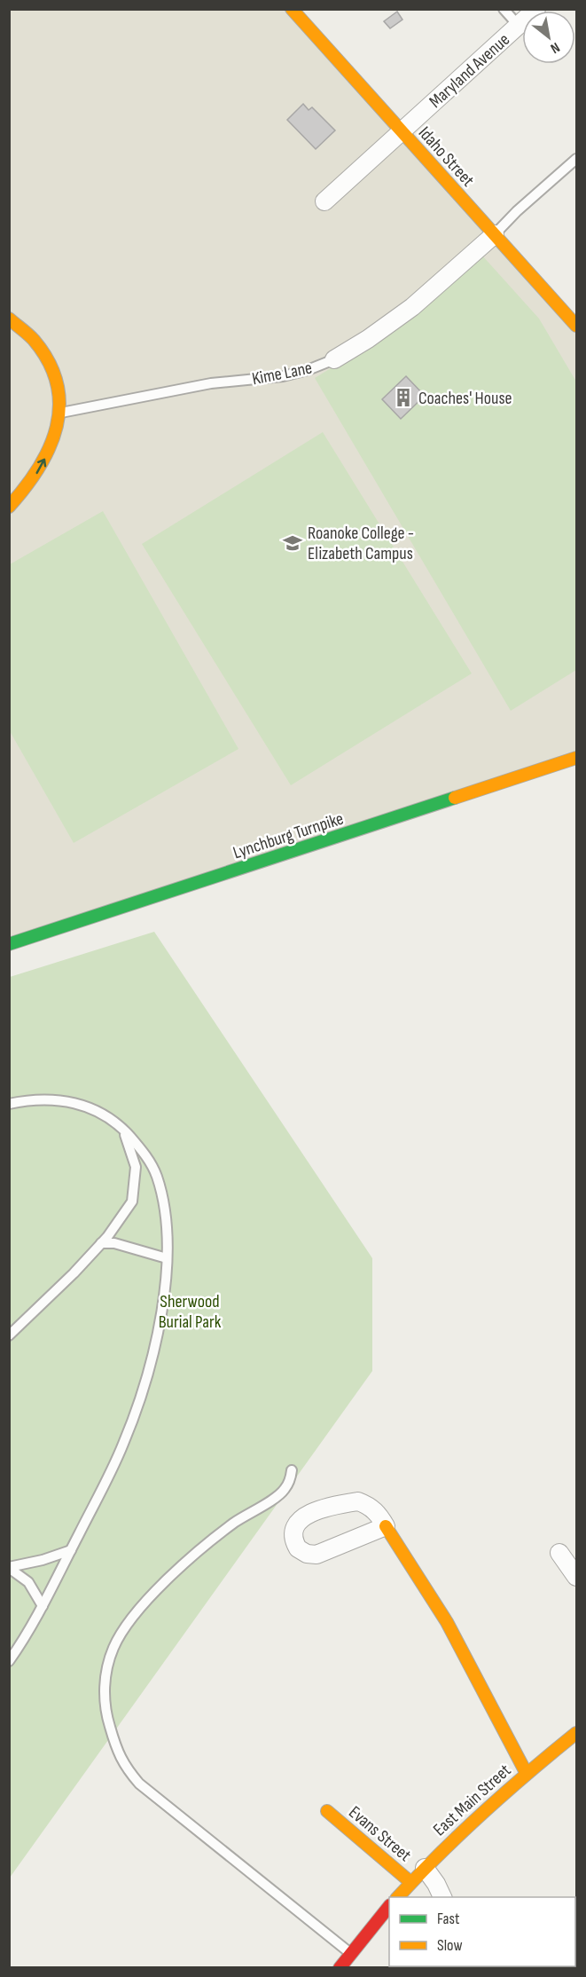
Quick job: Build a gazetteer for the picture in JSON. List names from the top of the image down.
{
  "streets": {
    "street": [
      "Maryland Avenue",
      "Idaho Street",
      "Kime Lane",
      "Lynchburg Turnpike",
      "East Main Street",
      "Evans Street"
    ]
  },
  "crossings": [
    ["Maryland Avenue", "Idaho Street"],
    ["Idaho Street", "Kime Lane"],
    ["East Main Street", "Evans Street"]
  ],
  "parks": ["Sherwood Burial Park"],
  "places": {
    "building": ["Coaches' House"],
    "school or university": ["Roanoke College - Elizabeth Campus"]
  },
  "legend": ["Fast", "Slow"],
  "north": "bottom right"
}
